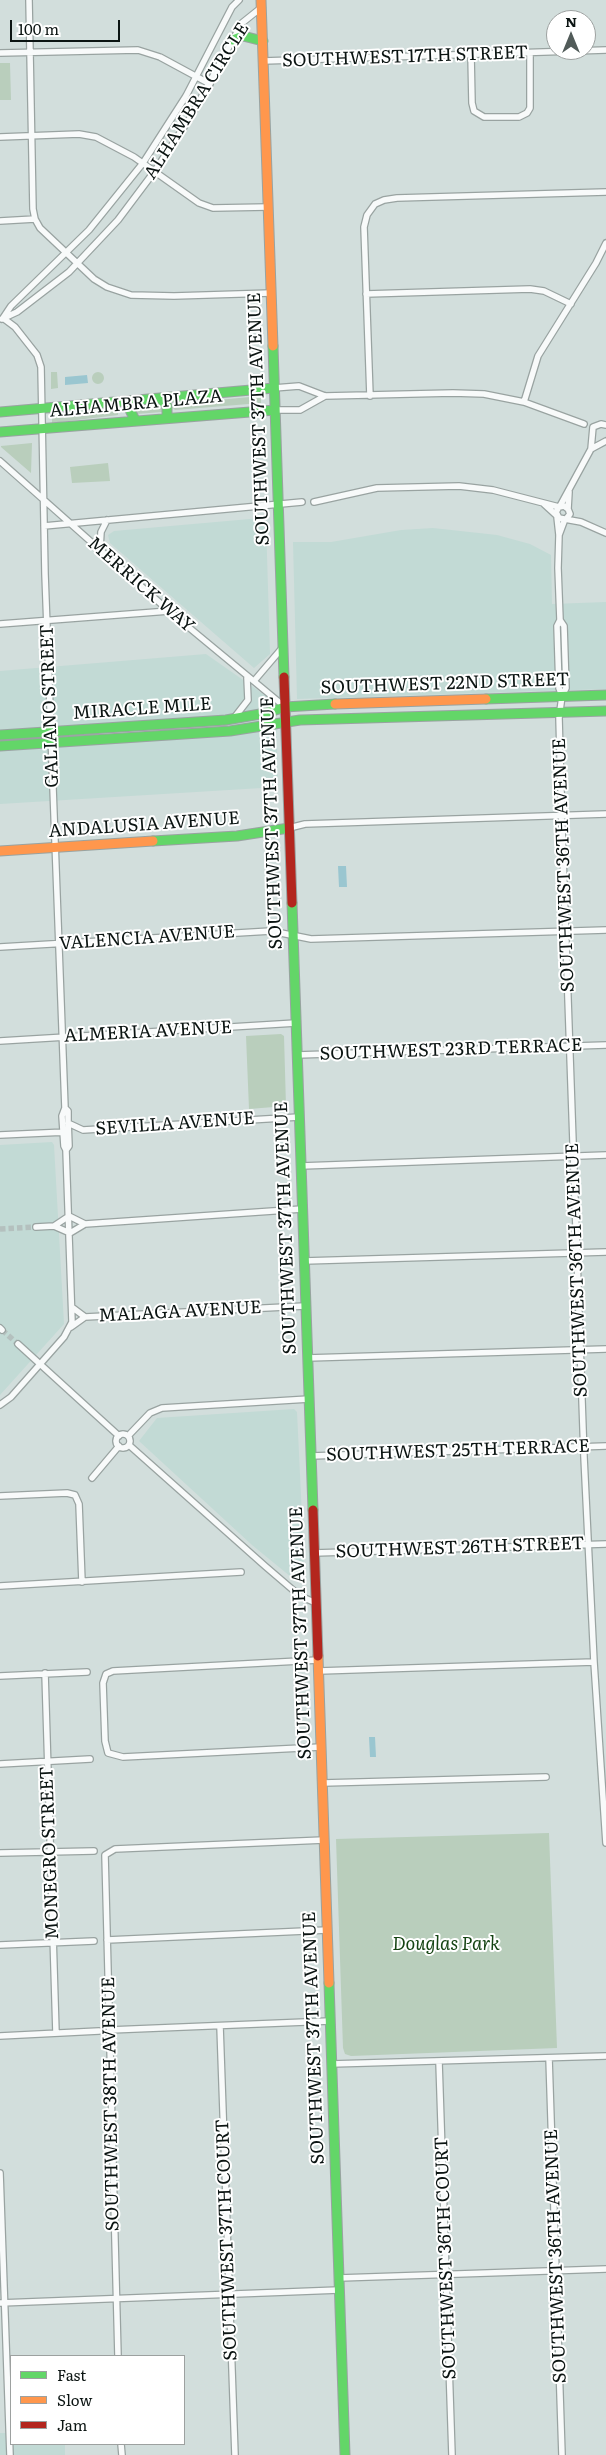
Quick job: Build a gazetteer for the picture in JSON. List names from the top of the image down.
{
  "streets": {
    "main road": [
      "ALHAMBRA PLAZA",
      "SOUTHWEST 37TH AVENUE",
      "SOUTHWEST 22ND STREET",
      "MIRACLE MILE",
      "ANDALUSIA AVENUE"
    ],
    "street": [
      "SOUTHWEST 17TH STREET",
      "ALHAMBRA CIRCLE",
      "MERRICK WAY",
      "GALIANO STREET",
      "SOUTHWEST 36TH AVENUE",
      "VALENCIA AVENUE",
      "ALMERIA AVENUE",
      "SOUTHWEST 23RD TERRACE",
      "SEVILLA AVENUE",
      "MALAGA AVENUE",
      "SOUTHWEST 25TH TERRACE",
      "SOUTHWEST 26TH STREET",
      "MONEGRO STREET",
      "SOUTHWEST 38TH AVENUE",
      "SOUTHWEST 37TH COURT",
      "SOUTHWEST 36TH COURT"
    ]
  },
  "crossings": [
    ["SOUTHWEST 17TH STREET", "SOUTHWEST 37TH AVENUE"],
    ["ALHAMBRA CIRCLE", "SOUTHWEST 37TH AVENUE"],
    ["ALHAMBRA CIRCLE", "GALIANO STREET"],
    ["ALHAMBRA PLAZA", "SOUTHWEST 37TH AVENUE"],
    ["ALHAMBRA PLAZA", "GALIANO STREET"],
    ["SOUTHWEST 37TH AVENUE", "MERRICK WAY"],
    ["SOUTHWEST 37TH AVENUE", "SOUTHWEST 22ND STREET"],
    ["SOUTHWEST 37TH AVENUE", "MIRACLE MILE"],
    ["SOUTHWEST 37TH AVENUE", "ANDALUSIA AVENUE"],
    ["SOUTHWEST 37TH AVENUE", "VALENCIA AVENUE"],
    ["SOUTHWEST 37TH AVENUE", "ALMERIA AVENUE"],
    ["SOUTHWEST 37TH AVENUE", "SOUTHWEST 23RD TERRACE"],
    ["SOUTHWEST 37TH AVENUE", "SEVILLA AVENUE"],
    ["SOUTHWEST 37TH AVENUE", "MALAGA AVENUE"],
    ["SOUTHWEST 37TH AVENUE", "SOUTHWEST 25TH TERRACE"],
    ["SOUTHWEST 37TH AVENUE", "SOUTHWEST 26TH STREET"],
    ["SOUTHWEST 37TH AVENUE", "SOUTHWEST 38TH AVENUE"],
    ["MERRICK WAY", "SOUTHWEST 22ND STREET"],
    ["MERRICK WAY", "GALIANO STREET"],
    ["MERRICK WAY", "MIRACLE MILE"],
    ["SOUTHWEST 22ND STREET", "MIRACLE MILE"],
    ["SOUTHWEST 22ND STREET", "SOUTHWEST 36TH AVENUE"],
    ["GALIANO STREET", "MIRACLE MILE"],
    ["GALIANO STREET", "ANDALUSIA AVENUE"],
    ["GALIANO STREET", "VALENCIA AVENUE"],
    ["GALIANO STREET", "ALMERIA AVENUE"],
    ["GALIANO STREET", "SEVILLA AVENUE"],
    ["GALIANO STREET", "MALAGA AVENUE"],
    ["SOUTHWEST 36TH AVENUE", "VALENCIA AVENUE"],
    ["SOUTHWEST 36TH AVENUE", "SOUTHWEST 23RD TERRACE"],
    ["SOUTHWEST 36TH AVENUE", "SOUTHWEST 25TH TERRACE"],
    ["SOUTHWEST 36TH AVENUE", "SOUTHWEST 26TH STREET"]
  ],
  "parks": ["Douglas Park"],
  "legend": ["Fast", "Slow", "Jam"],
  "scale_bar": "100 m",
  "north": "top"
}
